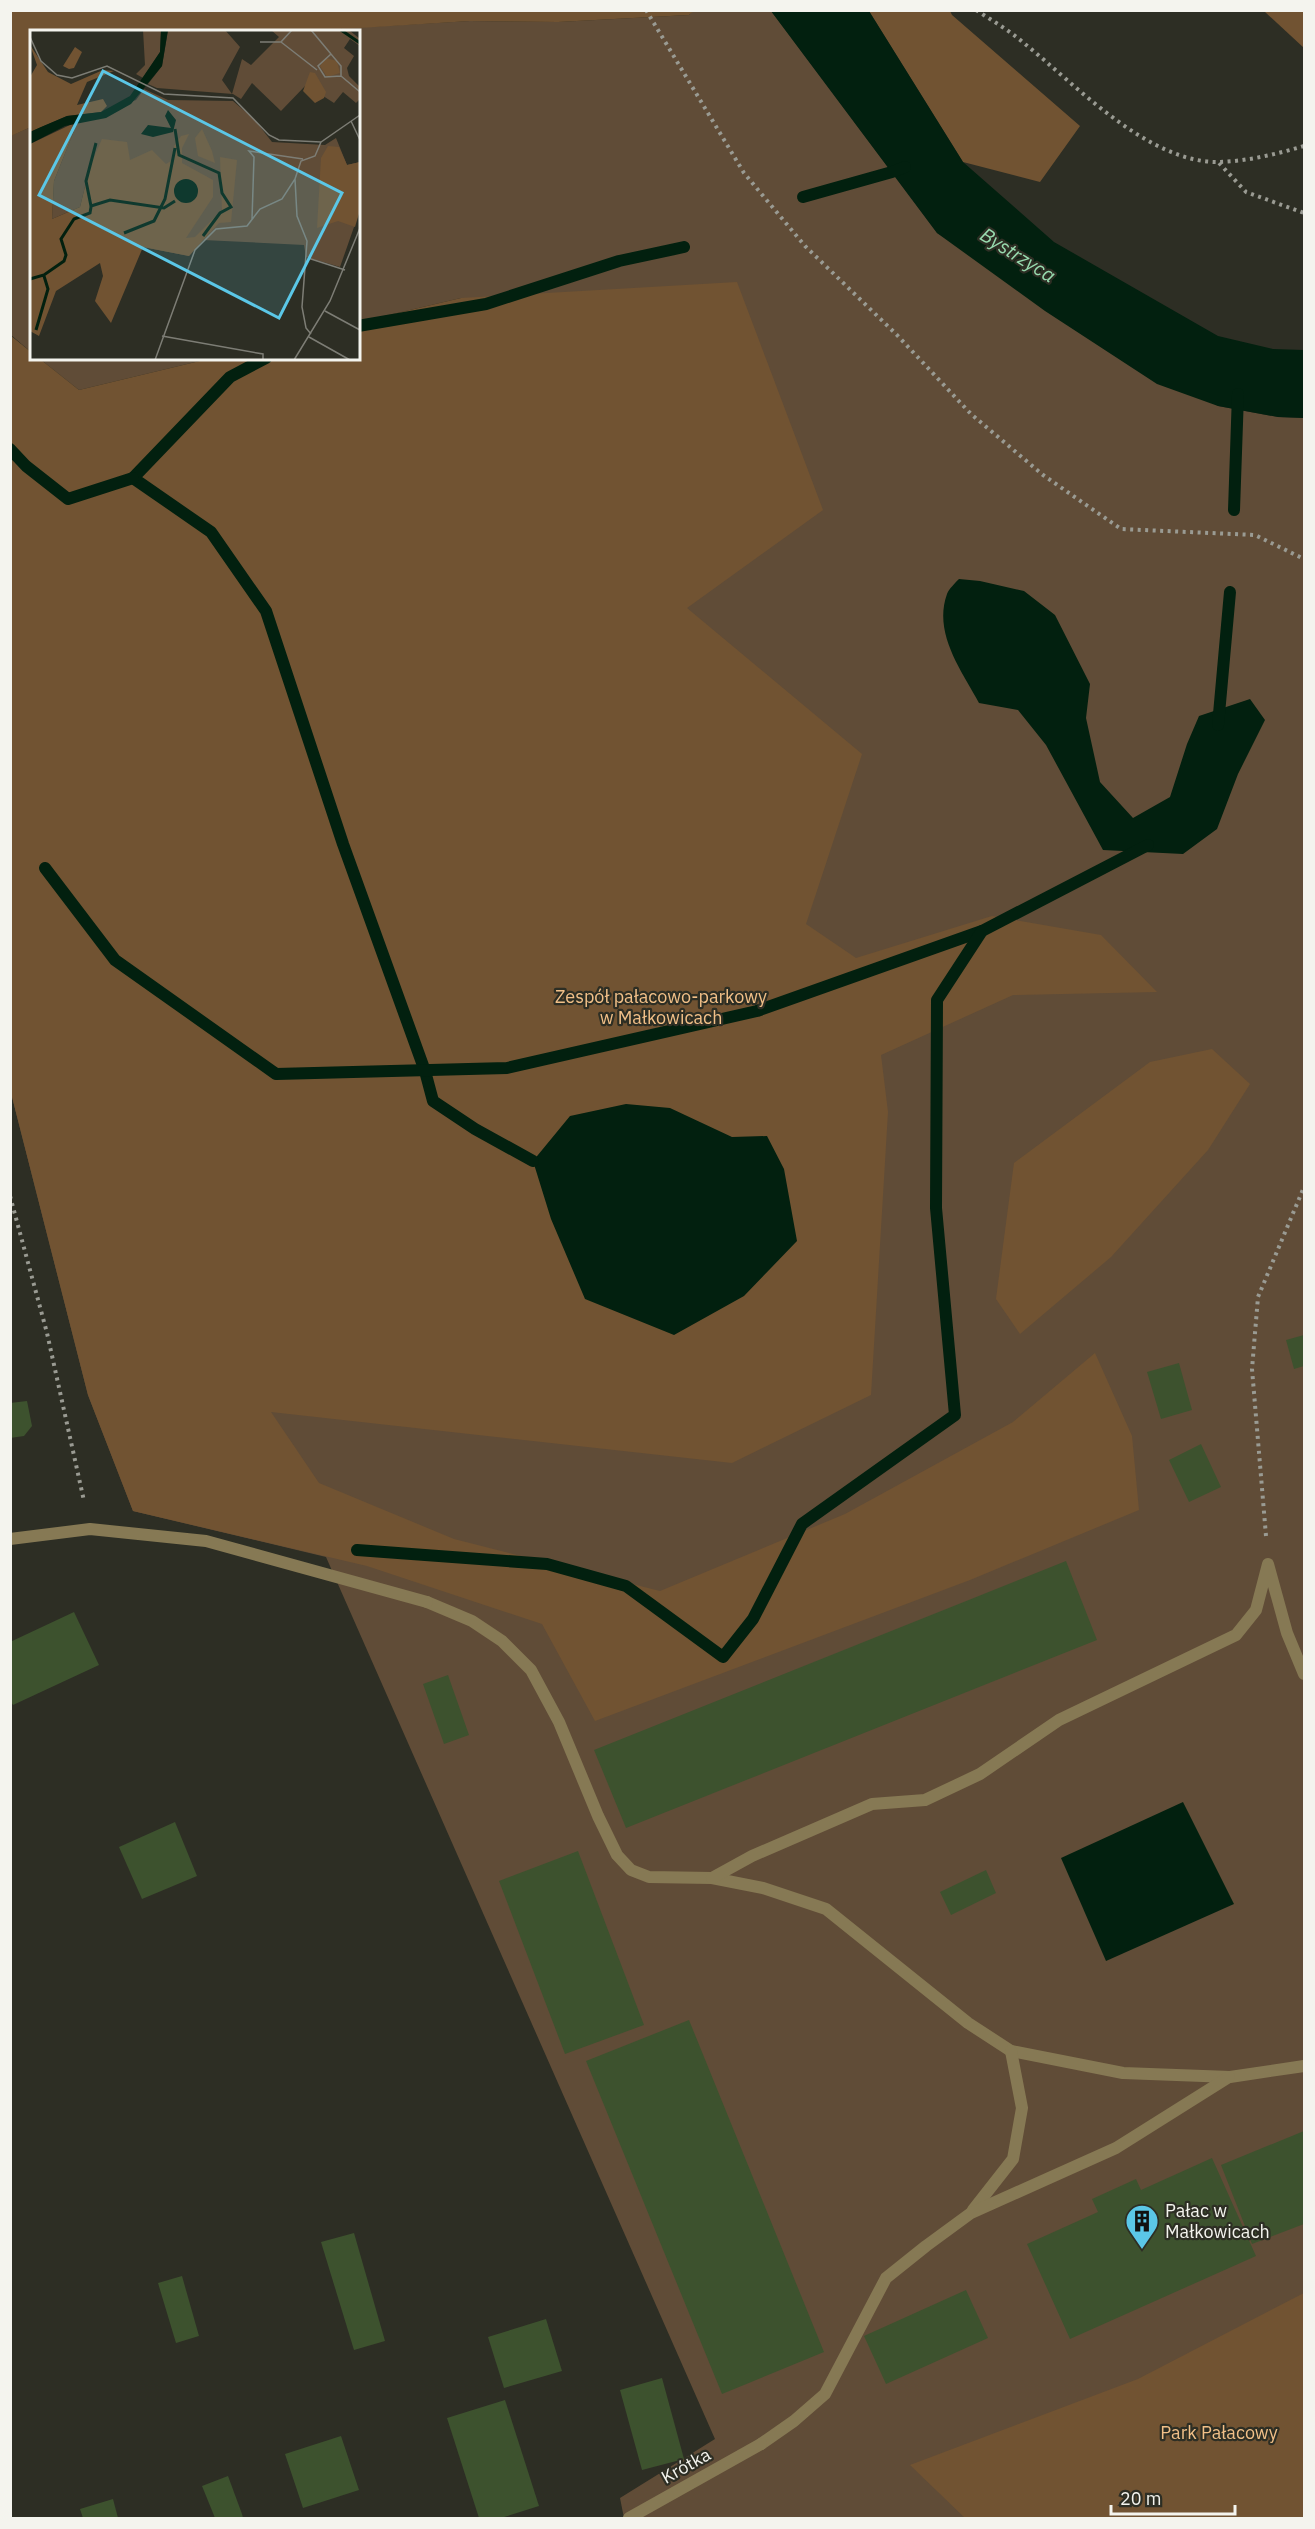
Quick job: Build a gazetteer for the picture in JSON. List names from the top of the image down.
{
  "streets": {
    "street": ["Krótka"]
  },
  "water": ["Bystrzyca"],
  "parks": ["Zespół pałacowo-parkowy w Małkowicach", "Park Pałacowy"],
  "places": {
    "building": ["Pałac w Małkowicach"]
  },
  "scale_bar": "20 m"
}
